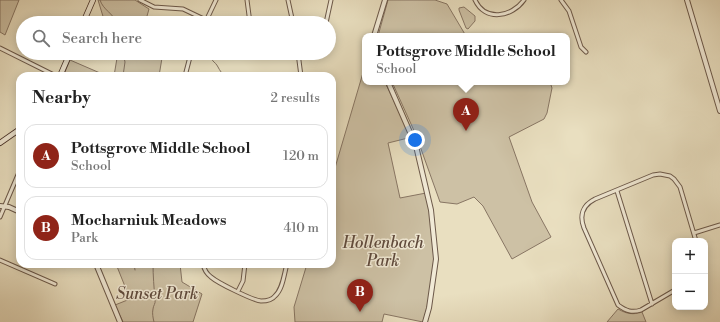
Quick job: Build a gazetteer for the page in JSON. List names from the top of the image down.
{
  "parks": ["Hollenbach Park", "Sunset Park"],
  "page": {
    "search": "Search here",
    "popup": ["Pottsgrove Middle School", "School"],
    "heading": ["Nearby", "2 results"],
    "pins": ["A", "B"],
    "list": [
      {
        "mark": "A",
        "name": "Pottsgrove Middle School",
        "note": "School",
        "value": "120 m"
      },
      {
        "mark": "B",
        "name": "Mocharniuk Meadows",
        "note": "Park",
        "value": "410 m"
      }
    ],
    "map_buttons": ["+", "−"]
  }
}
